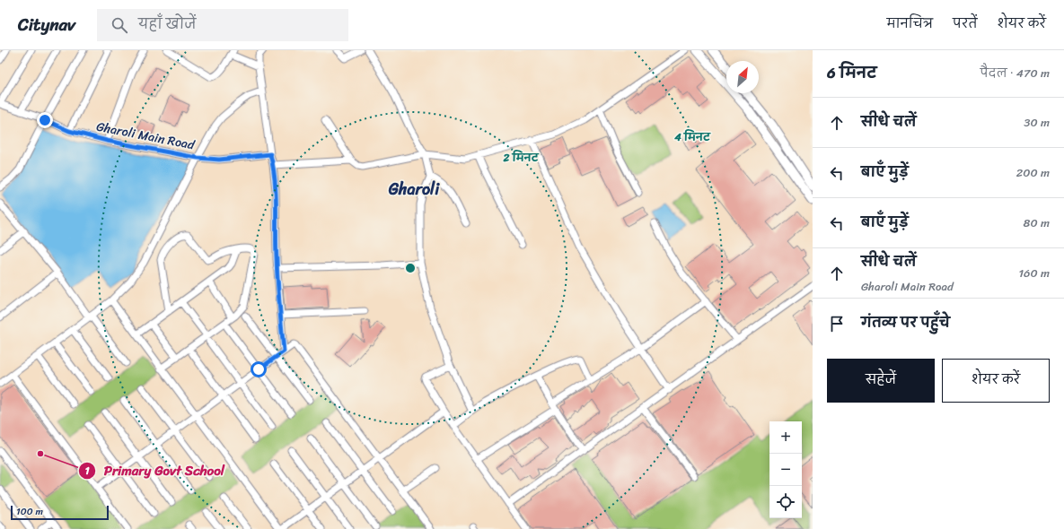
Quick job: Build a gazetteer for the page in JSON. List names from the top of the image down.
{
  "streets": {
    "street": ["Gharoli Main Road"]
  },
  "districts": ["Gharoli"],
  "places": ["Primary Govt School"],
  "scale_bar": "100 m",
  "north": "top right",
  "page": {
    "header": "Citynav",
    "search": "यहाँ खोजें",
    "nav": ["मानचित्र", "परतें", "शेयर करें"],
    "heading": ["6 मिनट", "पैदल · 470 m"],
    "list": [
      ["सीधे चलें", "30 m"],
      ["बाएँ मुड़ें", "200 m"],
      ["बाएँ मुड़ें", "80 m"],
      ["सीधे चलें", "Gharoli Main Road", "160 m"],
      "गंतव्य पर पहुँचे"
    ],
    "buttons": ["सहेजें", "शेयर करें"],
    "map_buttons": ["+", "−"],
    "scale": "100 m"
  },
  "rings": ["4 मिनट", "2 मिनट"]
}
